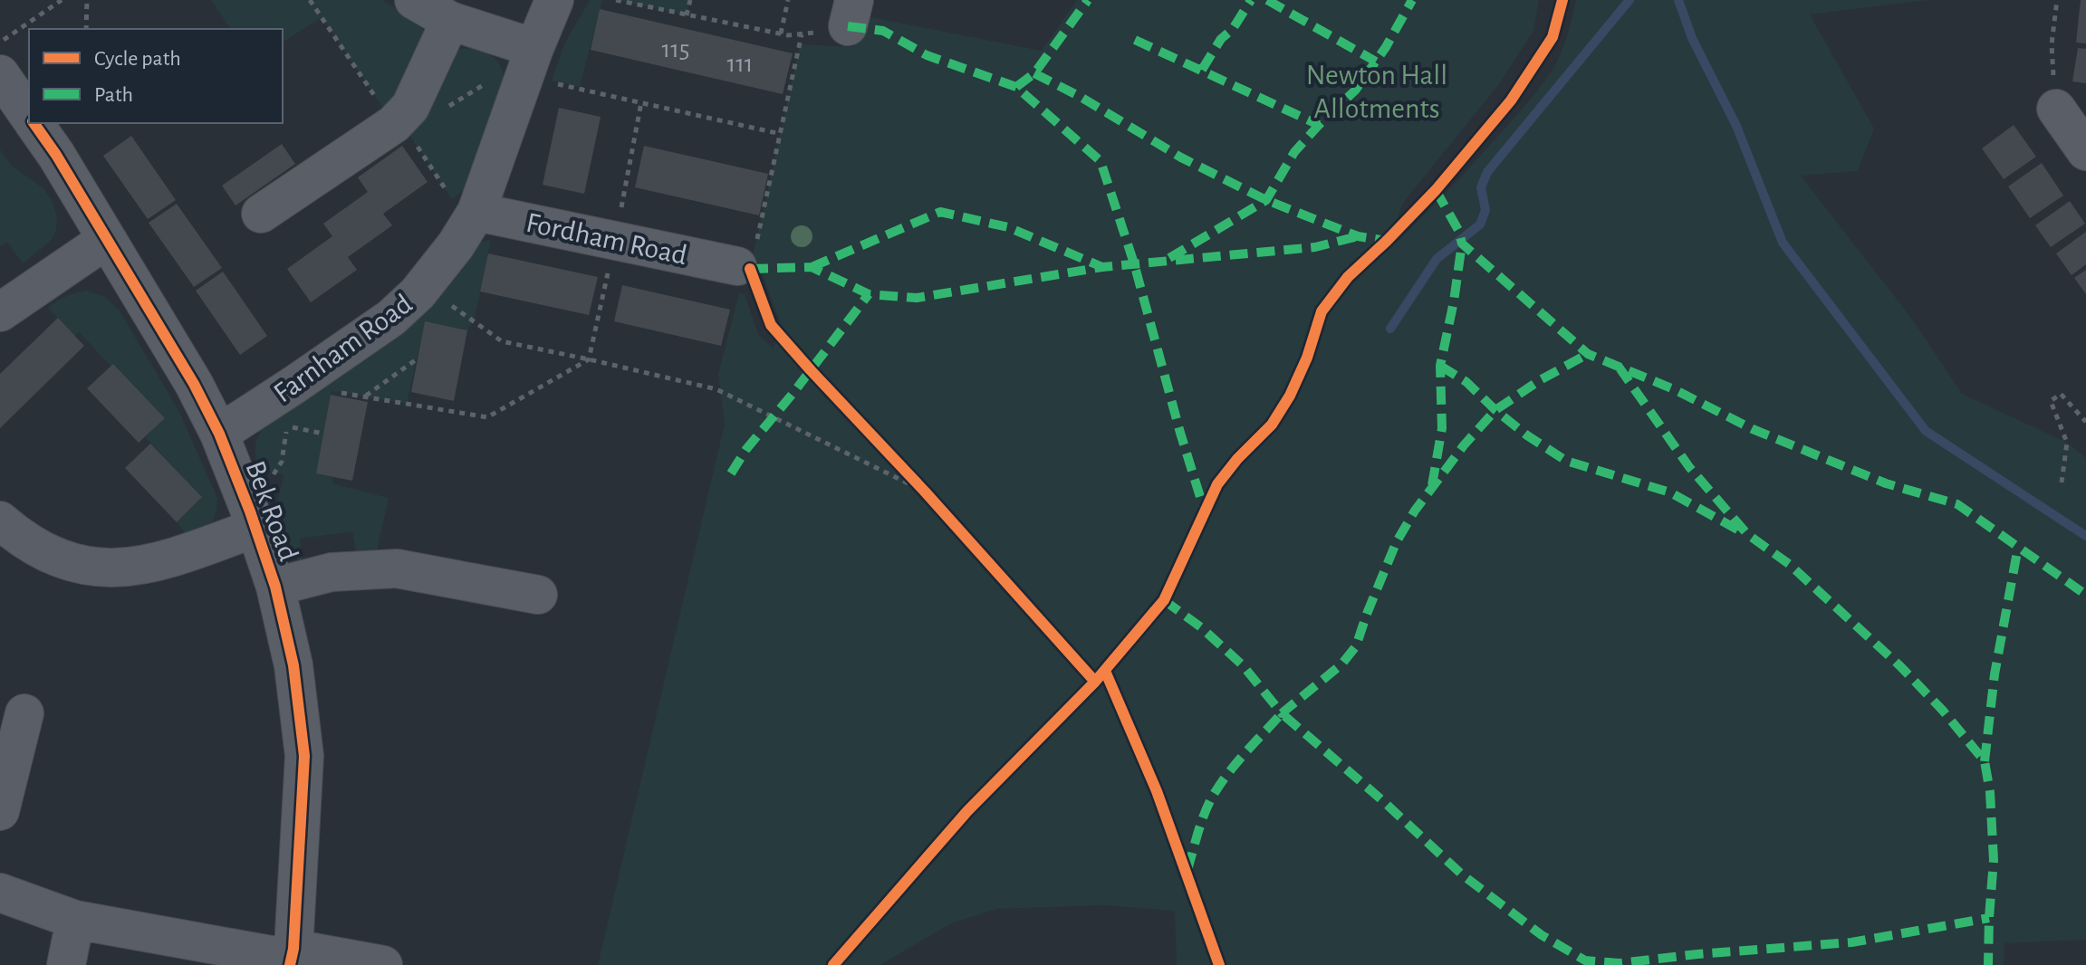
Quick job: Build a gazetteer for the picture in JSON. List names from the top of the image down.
{
  "streets": {
    "street": ["Fordham Road", "Farnham Road", "Bek Road"]
  },
  "crossings": [
    ["Fordham Road", "Farnham Road"],
    ["Farnham Road", "Bek Road"]
  ],
  "parks": ["Newton Hall Allotments"],
  "house_numbers": ["115", "111"],
  "legend": ["Cycle path", "Path"]
}
